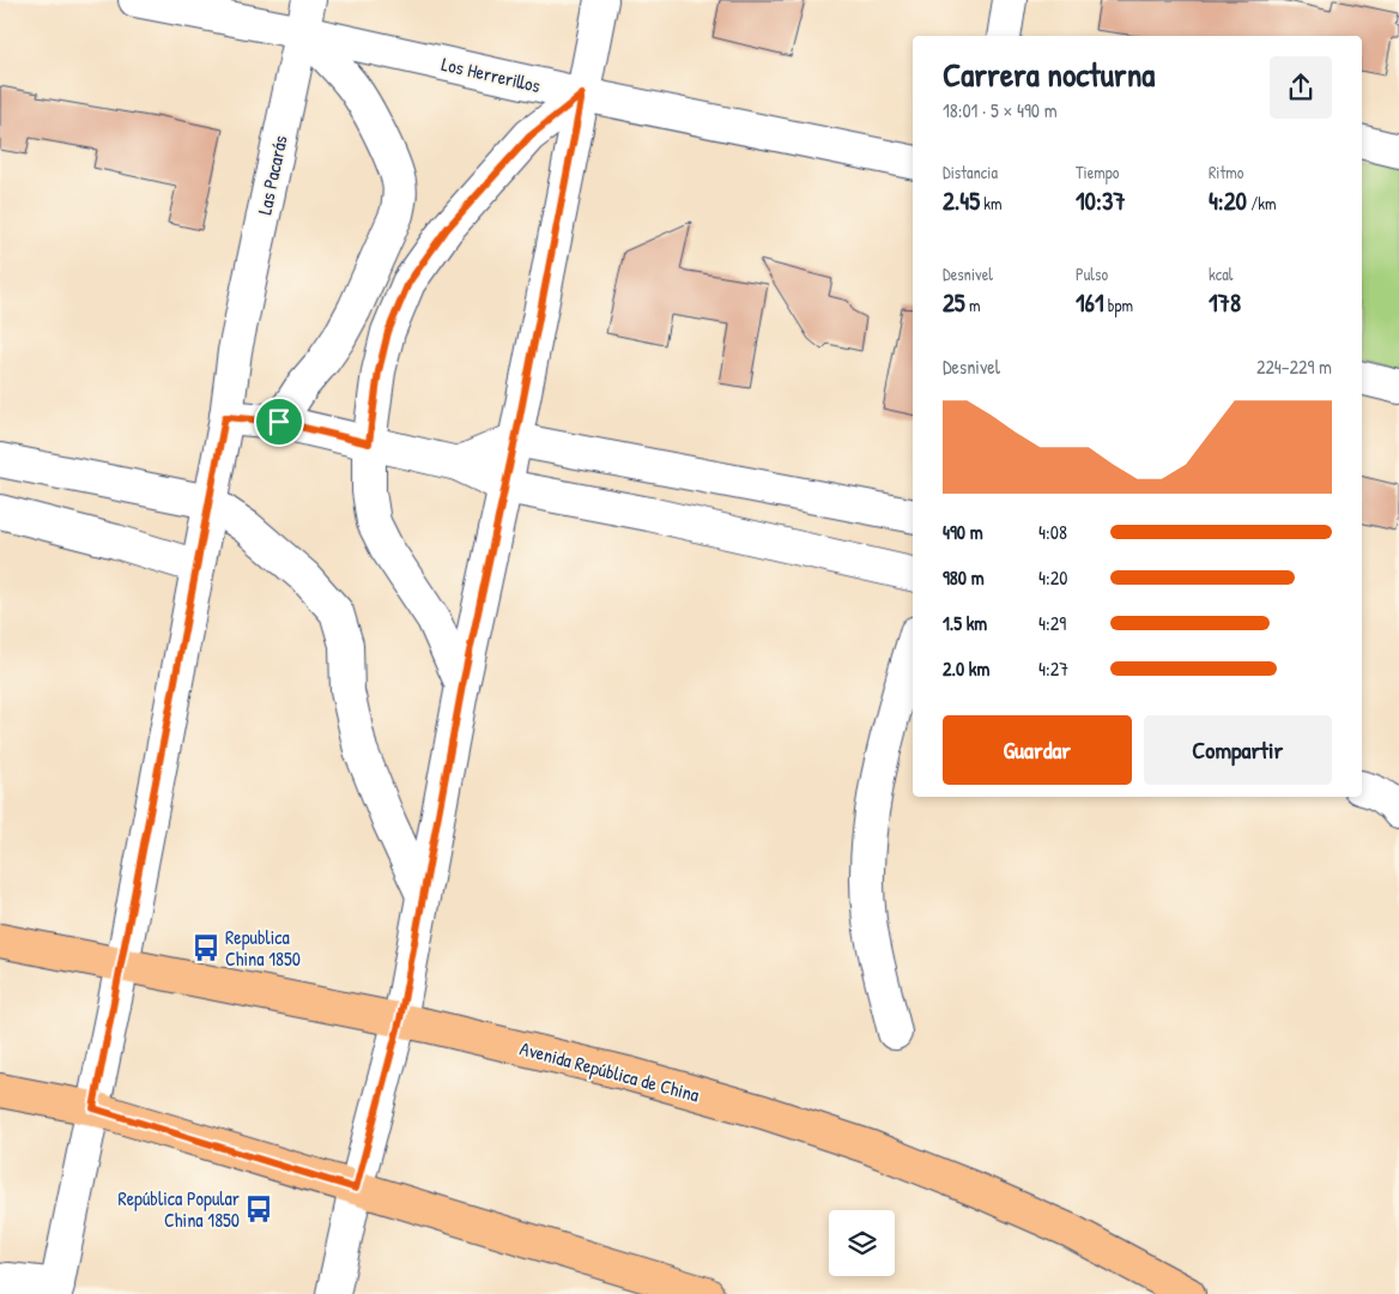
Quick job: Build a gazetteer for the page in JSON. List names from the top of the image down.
{
  "streets": {
    "main road": ["Avenida República de China"],
    "street": ["Los Herrerillos", "Las Pacarás"]
  },
  "crossings": [
    ["Los Herrerillos", "Las Pacarás"],
    ["Las Pacarás", "Avenida República de China"]
  ],
  "places": {
    "bus stop": ["Republica China 1850", "República Popular China 1850"]
  },
  "page": {
    "heading": ["Carrera nocturna", "18:01 · 5 × 490 m"],
    "stats": [
      ["Distancia", "2.45 km"],
      ["Tiempo", "10:37"],
      ["Ritmo", "4:20 /km"],
      ["Desnivel", "25 m"],
      ["Pulso", "161 bpm"],
      ["kcal", "178"]
    ],
    "chart": ["Desnivel", "224–229 m"],
    "list": [
      {
        "name": "490 m",
        "note": "4:08"
      },
      {
        "name": "980 m",
        "note": "4:20"
      },
      {
        "name": "1.5 km",
        "note": "4:29"
      },
      {
        "name": "2.0 km",
        "note": "4:27"
      }
    ],
    "buttons": ["Guardar", "Compartir"]
  }
}
